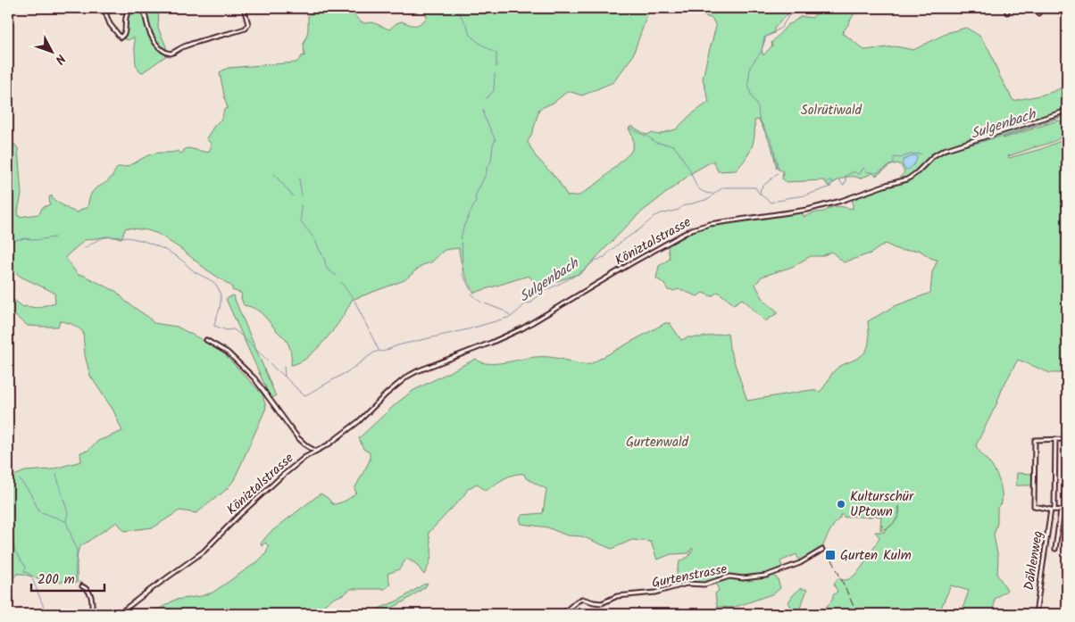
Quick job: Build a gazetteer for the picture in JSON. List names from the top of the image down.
{
  "streets": {
    "street": ["Köniztalstrasse", "Dählenweg", "Gurtenstrasse"]
  },
  "water": ["Sulgenbach"],
  "parks": ["Solrütiwald", "Gurtenwald"],
  "places": {
    "other": ["Kulturschür UPtown"],
    "transit": ["Gurten Kulm"]
  },
  "scale_bar": "200 m",
  "north": "bottom right"
}
